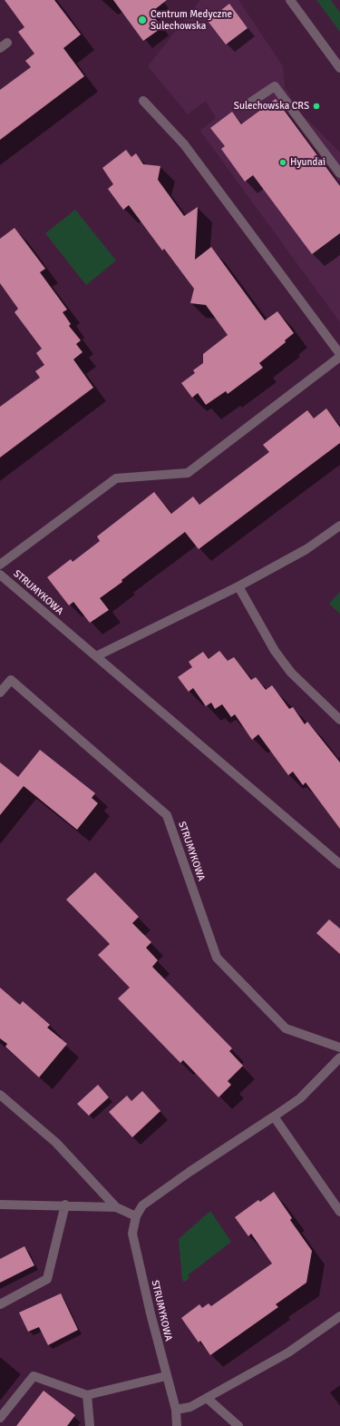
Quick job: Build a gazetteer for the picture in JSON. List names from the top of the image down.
{
  "streets": {
    "street": ["STRUMYKOWA"]
  },
  "places": ["Centrum Medyczne Sulechowska", "Sulechowska CRS", "Hyundai"]
}
